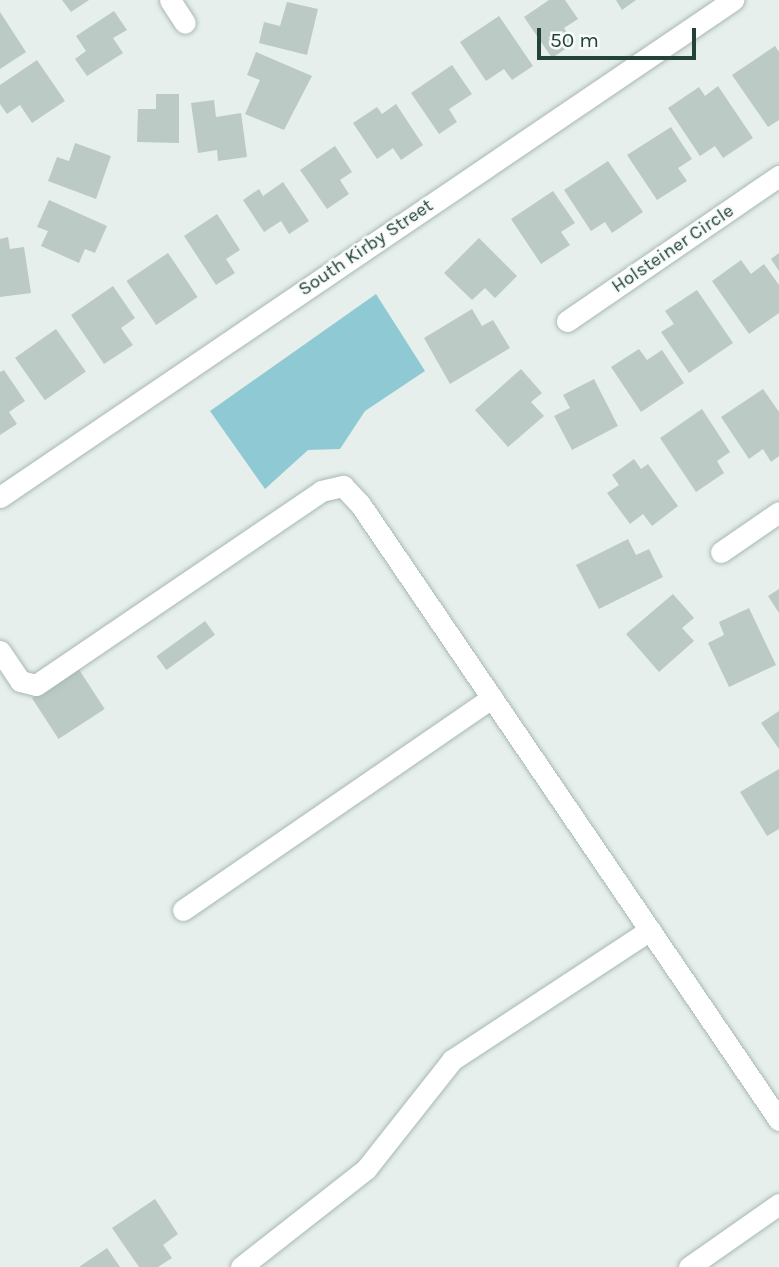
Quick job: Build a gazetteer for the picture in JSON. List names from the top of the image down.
{
  "streets": {
    "street": ["South Kirby Street", "Holsteiner Circle"]
  },
  "scale_bar": "50 m"
}
